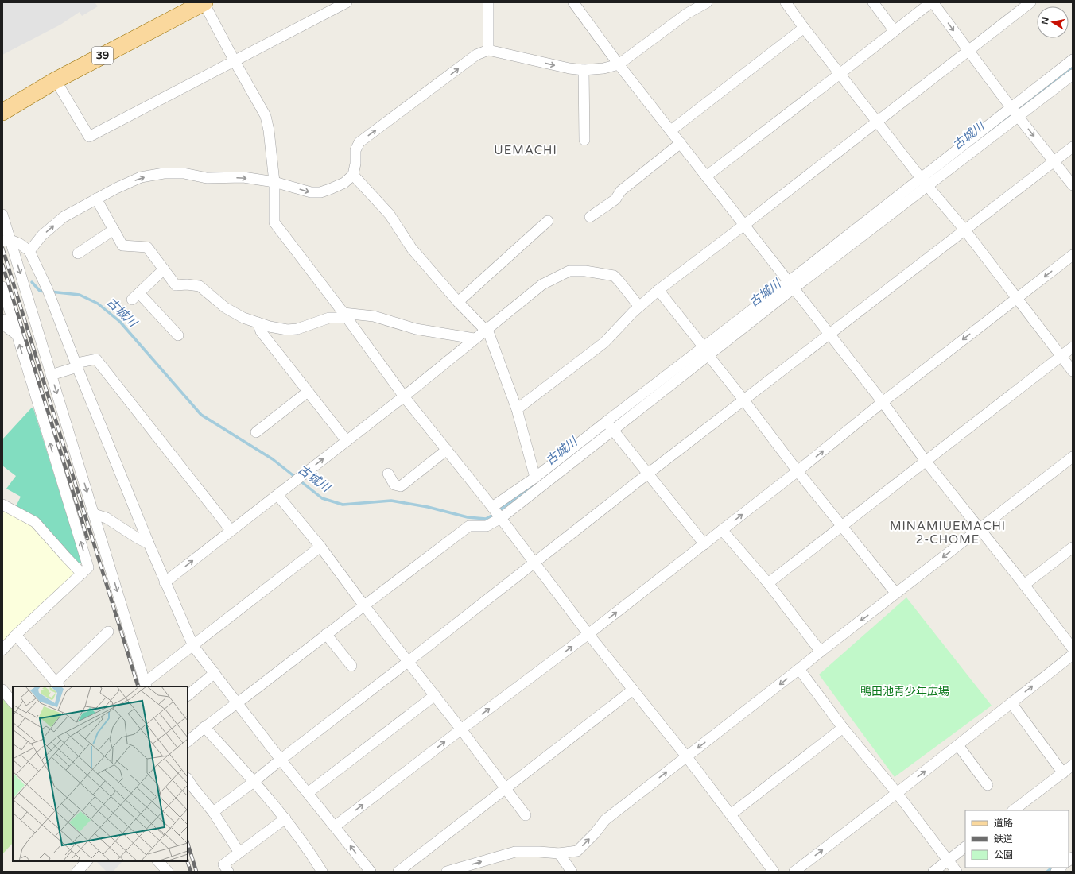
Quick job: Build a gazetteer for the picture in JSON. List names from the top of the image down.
{
  "streets": {
    "main road": ["39"]
  },
  "districts": ["UEMACHI", "MINAMIUEMACHI 2-CHOME"],
  "water": ["古城川"],
  "parks": ["鴨田池青少年広場"],
  "legend": ["道路", "鉄道", "公園"],
  "north": "left"
}
